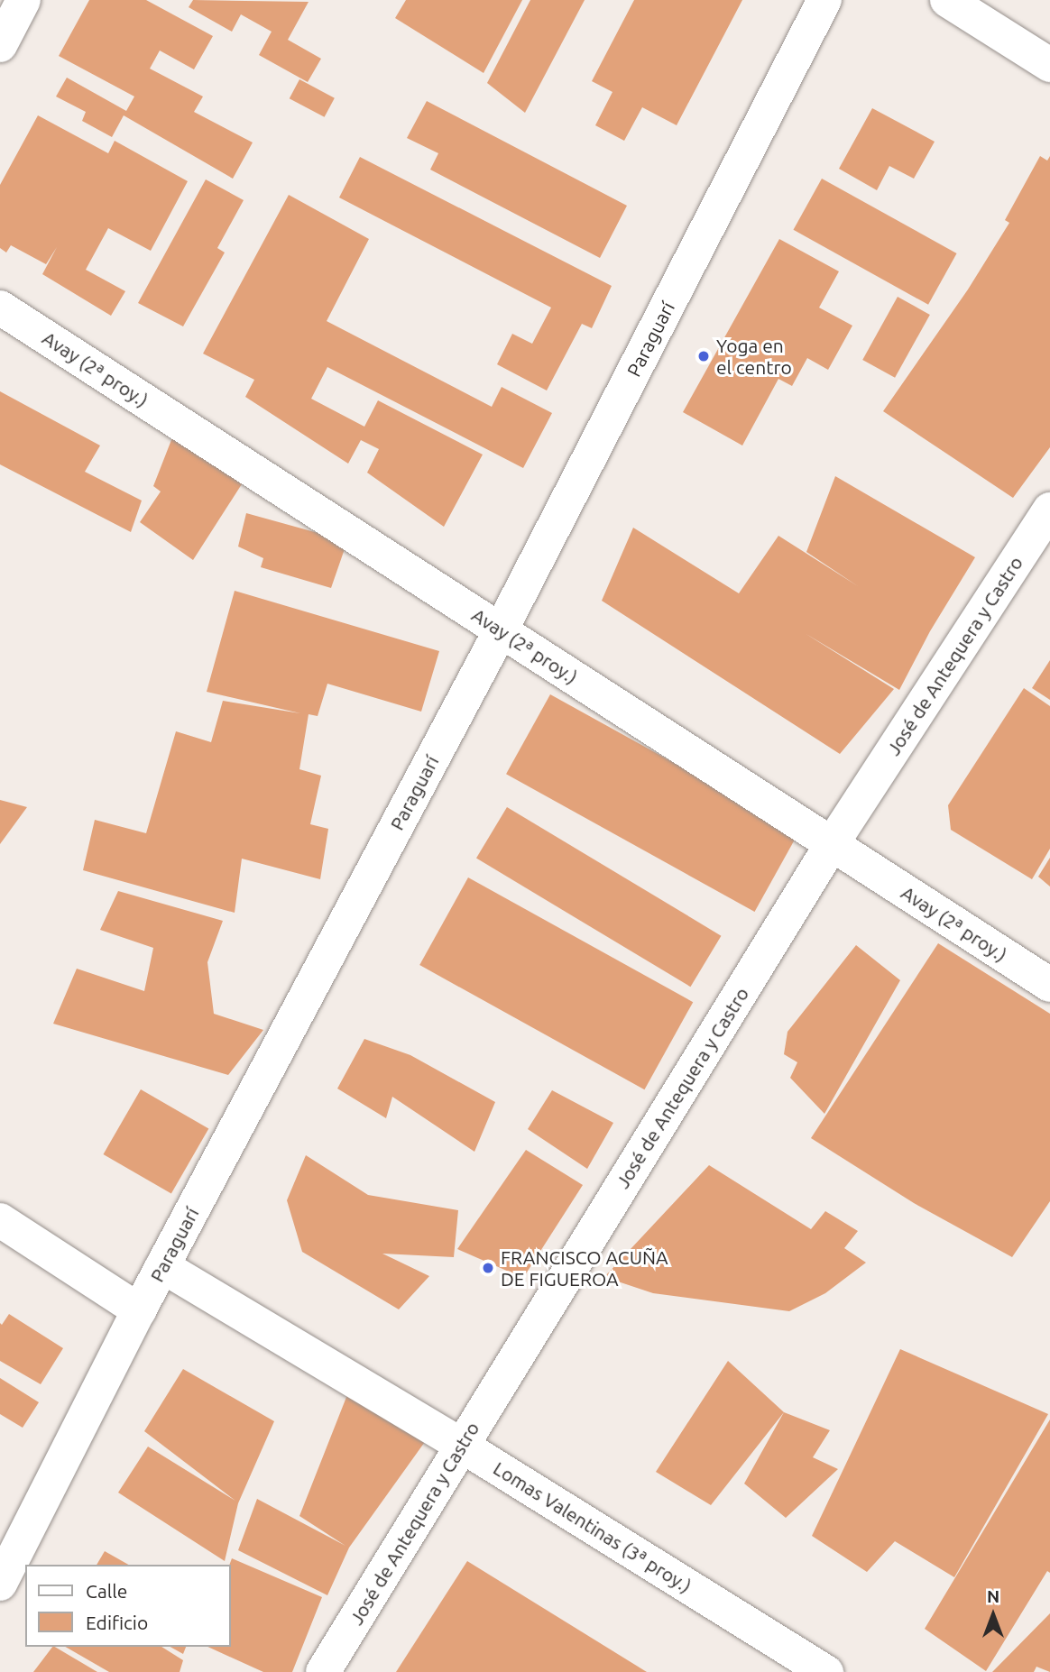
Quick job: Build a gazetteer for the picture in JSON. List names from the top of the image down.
{
  "streets": {
    "street": [
      "Paraguarí",
      "Avay (2ª proy.)",
      "José de Antequera y Castro",
      "Lomas Valentinas (3ª proy.)"
    ]
  },
  "crossings": [
    ["Paraguarí", "Avay (2ª proy.)"],
    ["Paraguarí", "Lomas Valentinas (3ª proy.)"],
    ["Avay (2ª proy.)", "José de Antequera y Castro"],
    ["José de Antequera y Castro", "Lomas Valentinas (3ª proy.)"]
  ],
  "places": ["Yoga en el centro", "FRANCISCO ACUÑA DE FIGUEROA"],
  "legend": ["Calle", "Edificio"],
  "north": "top"
}
